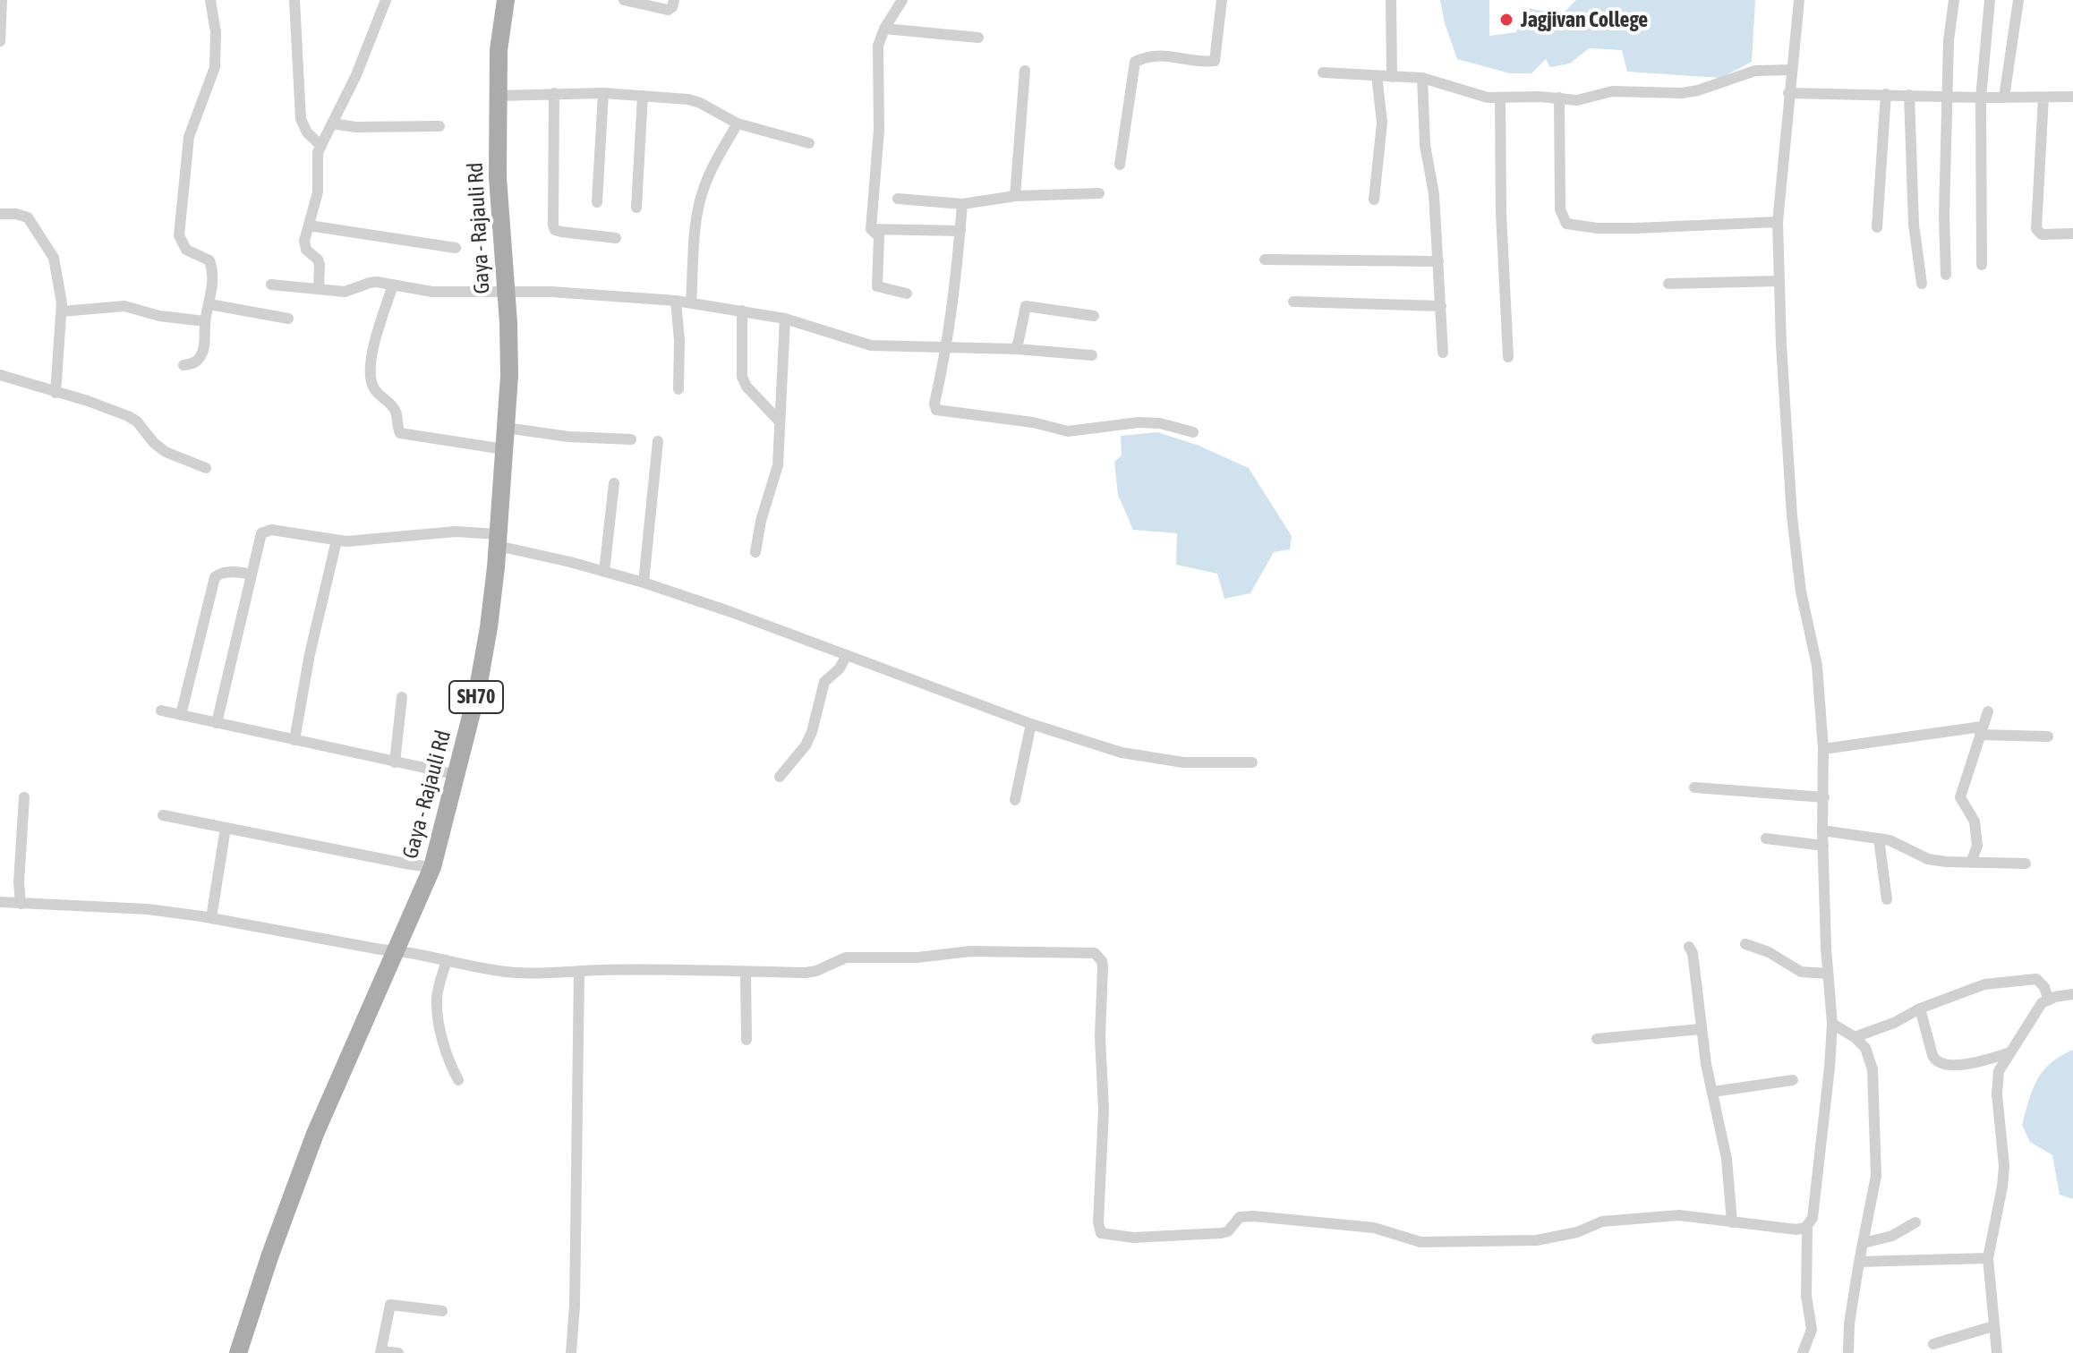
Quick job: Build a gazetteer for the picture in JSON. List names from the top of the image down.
{
  "streets": {
    "main road": ["Gaya - Rajauli Rd", "SH70"]
  },
  "places": ["Jagjivan College"]
}
